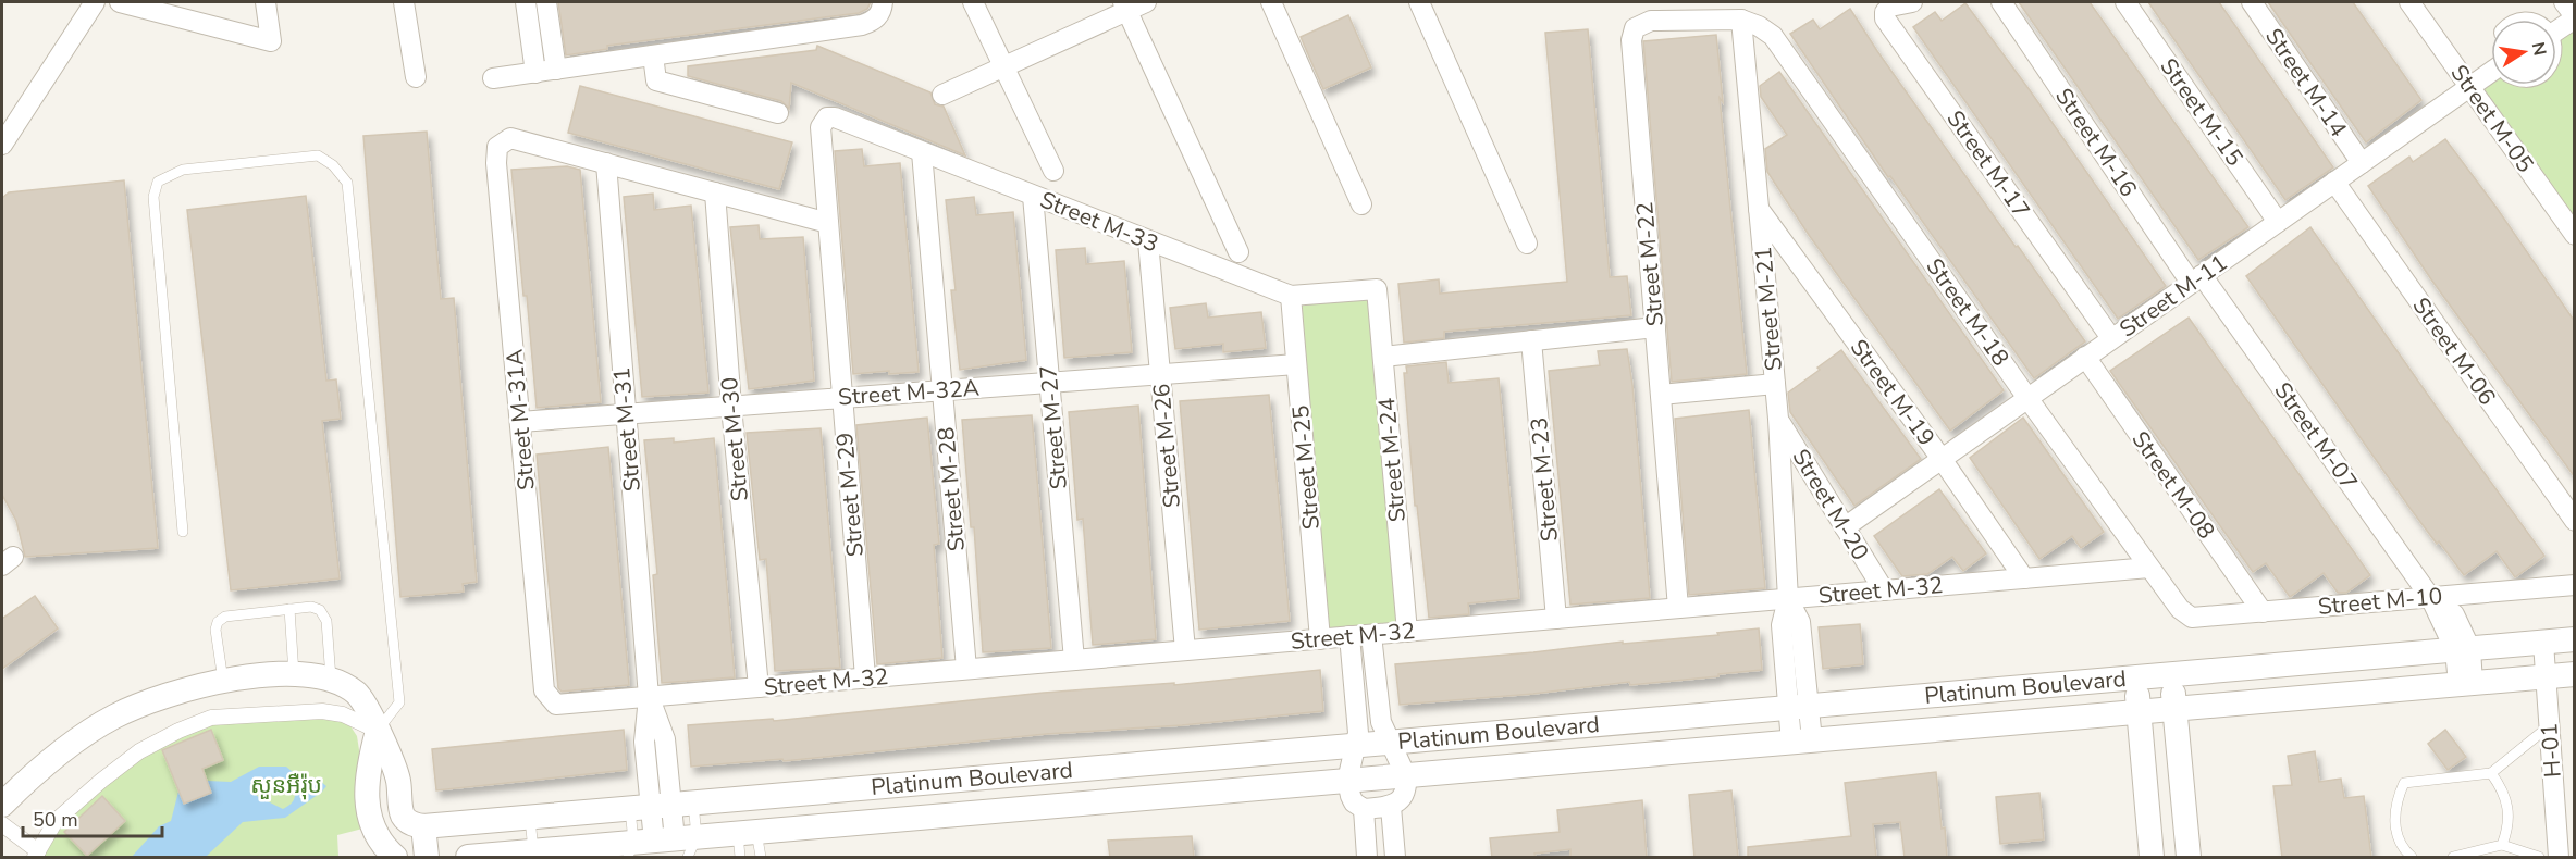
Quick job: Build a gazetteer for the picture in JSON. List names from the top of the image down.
{
  "streets": {
    "street": [
      "Street M-14",
      "Street M-15",
      "Street M-05",
      "Street M-16",
      "Street M-17",
      "Street M-33",
      "Street M-22",
      "Street M-11",
      "Street M-21",
      "Street M-18",
      "Street M-06",
      "Street M-32A",
      "Street M-19",
      "Street M-31A",
      "Street M-27",
      "Street M-31",
      "Street M-07",
      "Street M-30",
      "Street M-26",
      "Street M-24",
      "Street M-25",
      "Street M-23",
      "Street M-08",
      "Street M-28",
      "Street M-29",
      "Street M-20",
      "Street M-32",
      "Street M-10",
      "Platinum Boulevard",
      "H-01"
    ]
  },
  "crossings": [
    ["Street M-14", "Street M-11"],
    ["Street M-15", "Street M-11"],
    ["Street M-05", "Street M-11"],
    ["Street M-16", "Street M-11"],
    ["Street M-16", "Street M-07"],
    ["Street M-17", "Street M-11"],
    ["Street M-33", "Street M-27"],
    ["Street M-33", "Street M-26"],
    ["Street M-33", "Street M-24"],
    ["Street M-33", "Street M-25"],
    ["Street M-33", "Street M-28"],
    ["Street M-33", "Street M-29"],
    ["Street M-22", "Street M-21"],
    ["Street M-22", "Street M-18"],
    ["Street M-22", "Street M-32"],
    ["Street M-11", "Street M-18"],
    ["Street M-11", "Street M-06"],
    ["Street M-11", "Street M-19"],
    ["Street M-11", "Street M-07"],
    ["Street M-11", "Street M-08"],
    ["Street M-11", "Street M-20"],
    ["Street M-21", "Street M-18"],
    ["Street M-21", "Street M-19"],
    ["Street M-21", "Street M-20"],
    ["Street M-21", "Street M-32"],
    ["Street M-18", "Street M-32"],
    ["Street M-18", "Street M-10"],
    ["Street M-32A", "Street M-31A"],
    ["Street M-32A", "Street M-27"],
    ["Street M-32A", "Street M-31"],
    ["Street M-32A", "Street M-30"],
    ["Street M-32A", "Street M-26"],
    ["Street M-32A", "Street M-25"],
    ["Street M-32A", "Street M-28"],
    ["Street M-32A", "Street M-29"],
    ["Street M-19", "Street M-32"],
    ["Street M-31A", "Street M-31"],
    ["Street M-31A", "Street M-32"],
    ["Street M-27", "Street M-32"],
    ["Street M-31", "Street M-32"],
    ["Street M-31", "Platinum Boulevard"],
    ["Street M-07", "Street M-10"],
    ["Street M-07", "Platinum Boulevard"],
    ["Street M-30", "Street M-32"],
    ["Street M-26", "Street M-32"],
    ["Street M-24", "Street M-32"],
    ["Street M-25", "Street M-32"],
    ["Street M-23", "Street M-32"],
    ["Street M-08", "Street M-10"],
    ["Street M-28", "Street M-32"],
    ["Street M-29", "Street M-32"],
    ["Street M-20", "Street M-32"],
    ["Platinum Boulevard", "H-01"]
  ],
  "parks": ["សួនអឺរ៉ុប"],
  "scale_bar": "50 m",
  "north": "right"
}
